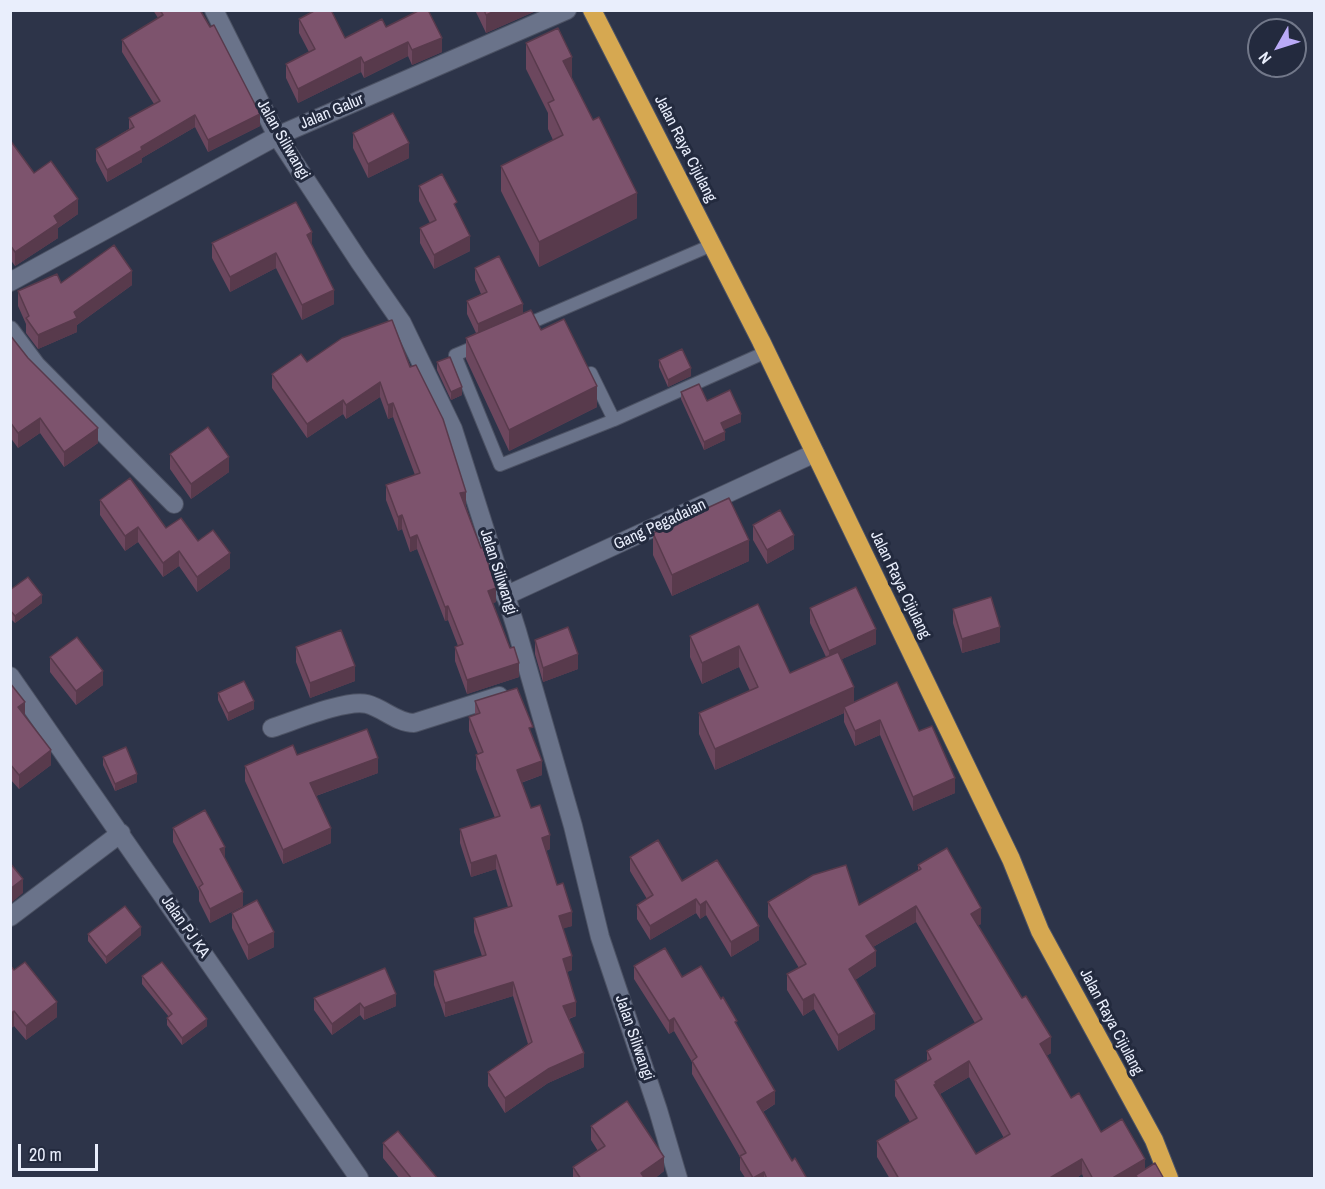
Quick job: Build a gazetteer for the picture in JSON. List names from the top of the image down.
{
  "streets": {
    "highway": ["Jalan Raya Cijulang"],
    "street": [
      "Jalan Galur",
      "Jalan Siliwangi",
      "Gang Pegadaian",
      "Jalan PJ KA"
    ]
  },
  "crossings": [
    ["Jalan Galur", "Jalan Siliwangi"],
    ["Jalan Siliwangi", "Gang Pegadaian"],
    ["Jalan Raya Cijulang", "Gang Pegadaian"]
  ],
  "scale_bar": "20 m",
  "north": "bottom left"
}
